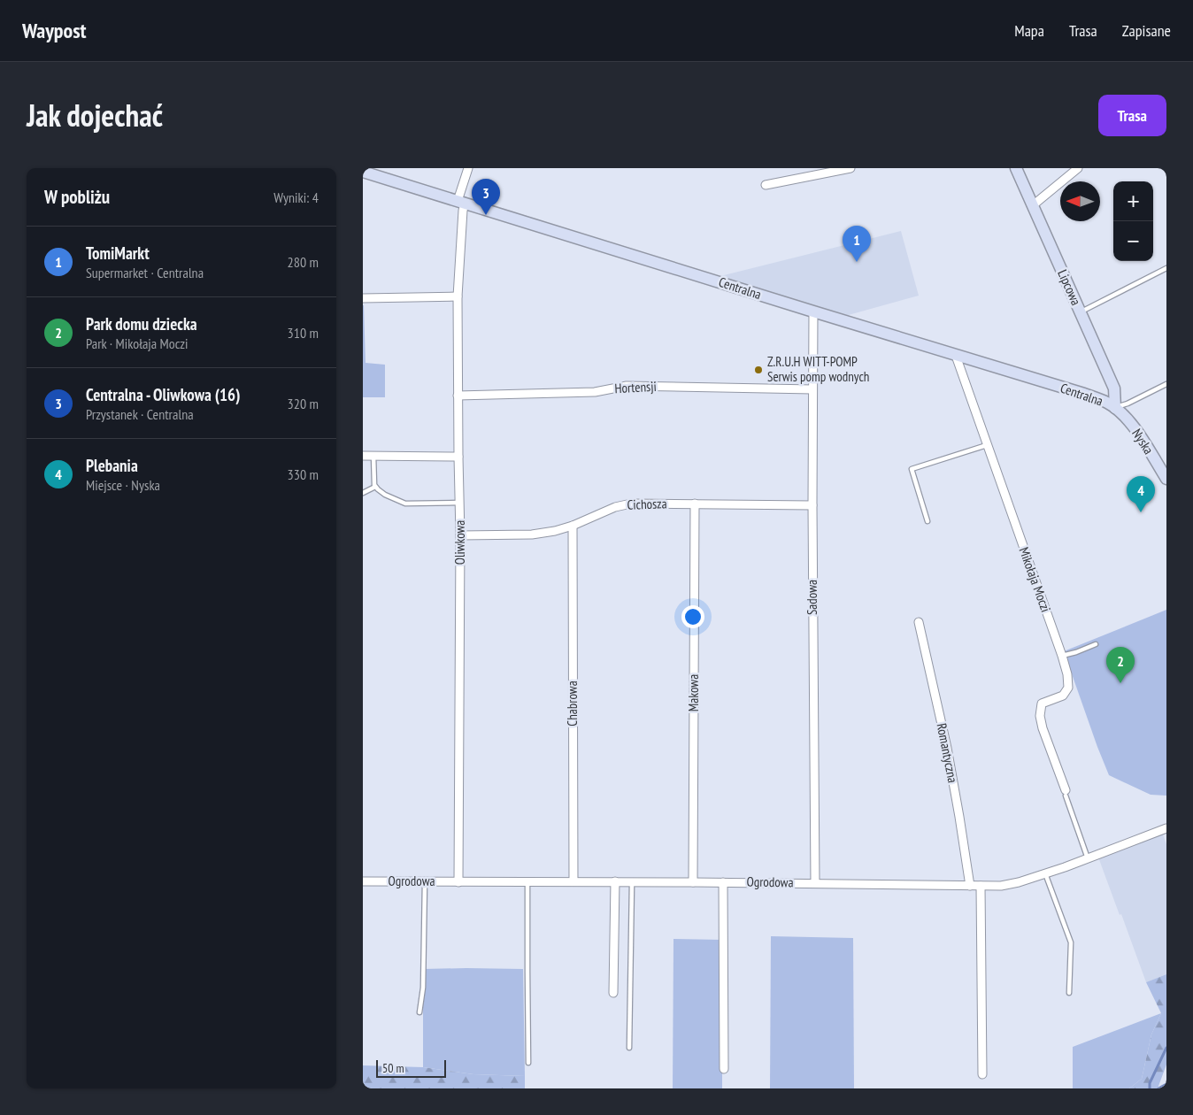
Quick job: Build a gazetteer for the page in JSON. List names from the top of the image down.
{
  "streets": {
    "street": [
      "Lipcowa",
      "Centralna",
      "Hortensji",
      "Nyska",
      "Cichosza",
      "Oliwkowa",
      "Mikołaja Moczi",
      "Sadowa",
      "Makowa",
      "Chabrowa",
      "Romantyczna",
      "Ogrodowa"
    ]
  },
  "crossings": [
    ["Lipcowa", "Centralna"],
    ["Lipcowa", "Nyska"],
    ["Centralna", "Nyska"],
    ["Centralna", "Oliwkowa"],
    ["Centralna", "Mikołaja Moczi"],
    ["Centralna", "Sadowa"],
    ["Hortensji", "Oliwkowa"],
    ["Hortensji", "Sadowa"],
    ["Cichosza", "Oliwkowa"],
    ["Cichosza", "Sadowa"],
    ["Cichosza", "Makowa"],
    ["Cichosza", "Chabrowa"],
    ["Oliwkowa", "Ogrodowa"],
    ["Sadowa", "Ogrodowa"],
    ["Makowa", "Ogrodowa"],
    ["Chabrowa", "Ogrodowa"],
    ["Romantyczna", "Ogrodowa"]
  ],
  "places": ["Z.R.U.H WITT-POMP Serwis pomp wodnych"],
  "scale_bar": "50 m",
  "north": "left",
  "page": {
    "header": "Waypost",
    "nav": ["Mapa", "Trasa", "Zapisane"],
    "title": "Jak dojechać",
    "buttons": "Trasa",
    "heading": ["W pobliżu", "Wyniki: 4"],
    "pins": [
      "3",
      "1",
      "4",
      "2"
    ],
    "map_buttons": ["+", "−"],
    "list": [
      {
        "mark": "1",
        "name": "TomiMarkt",
        "note": "Supermarket · Centralna",
        "value": "280 m"
      },
      {
        "mark": "2",
        "name": "Park domu dziecka",
        "note": "Park · Mikołaja Moczi",
        "value": "310 m"
      },
      {
        "mark": "3",
        "name": "Centralna - Oliwkowa (16)",
        "note": "Przystanek · Centralna",
        "value": "320 m"
      },
      {
        "mark": "4",
        "name": "Plebania",
        "note": "Miejsce · Nyska",
        "value": "330 m"
      }
    ],
    "scale": "50 m"
  }
}
